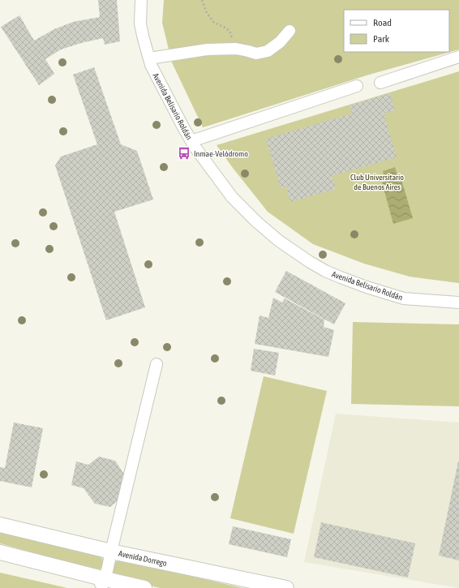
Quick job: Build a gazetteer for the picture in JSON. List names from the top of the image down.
{
  "streets": {
    "main road": ["Avenida Dorrego"],
    "street": ["Avenida Belisario Roldán"]
  },
  "parks": ["Club Universitario de Buenos Aires"],
  "places": {
    "bus stop": ["Inmae-Velódromo"]
  },
  "legend": ["Road", "Park"]
}
